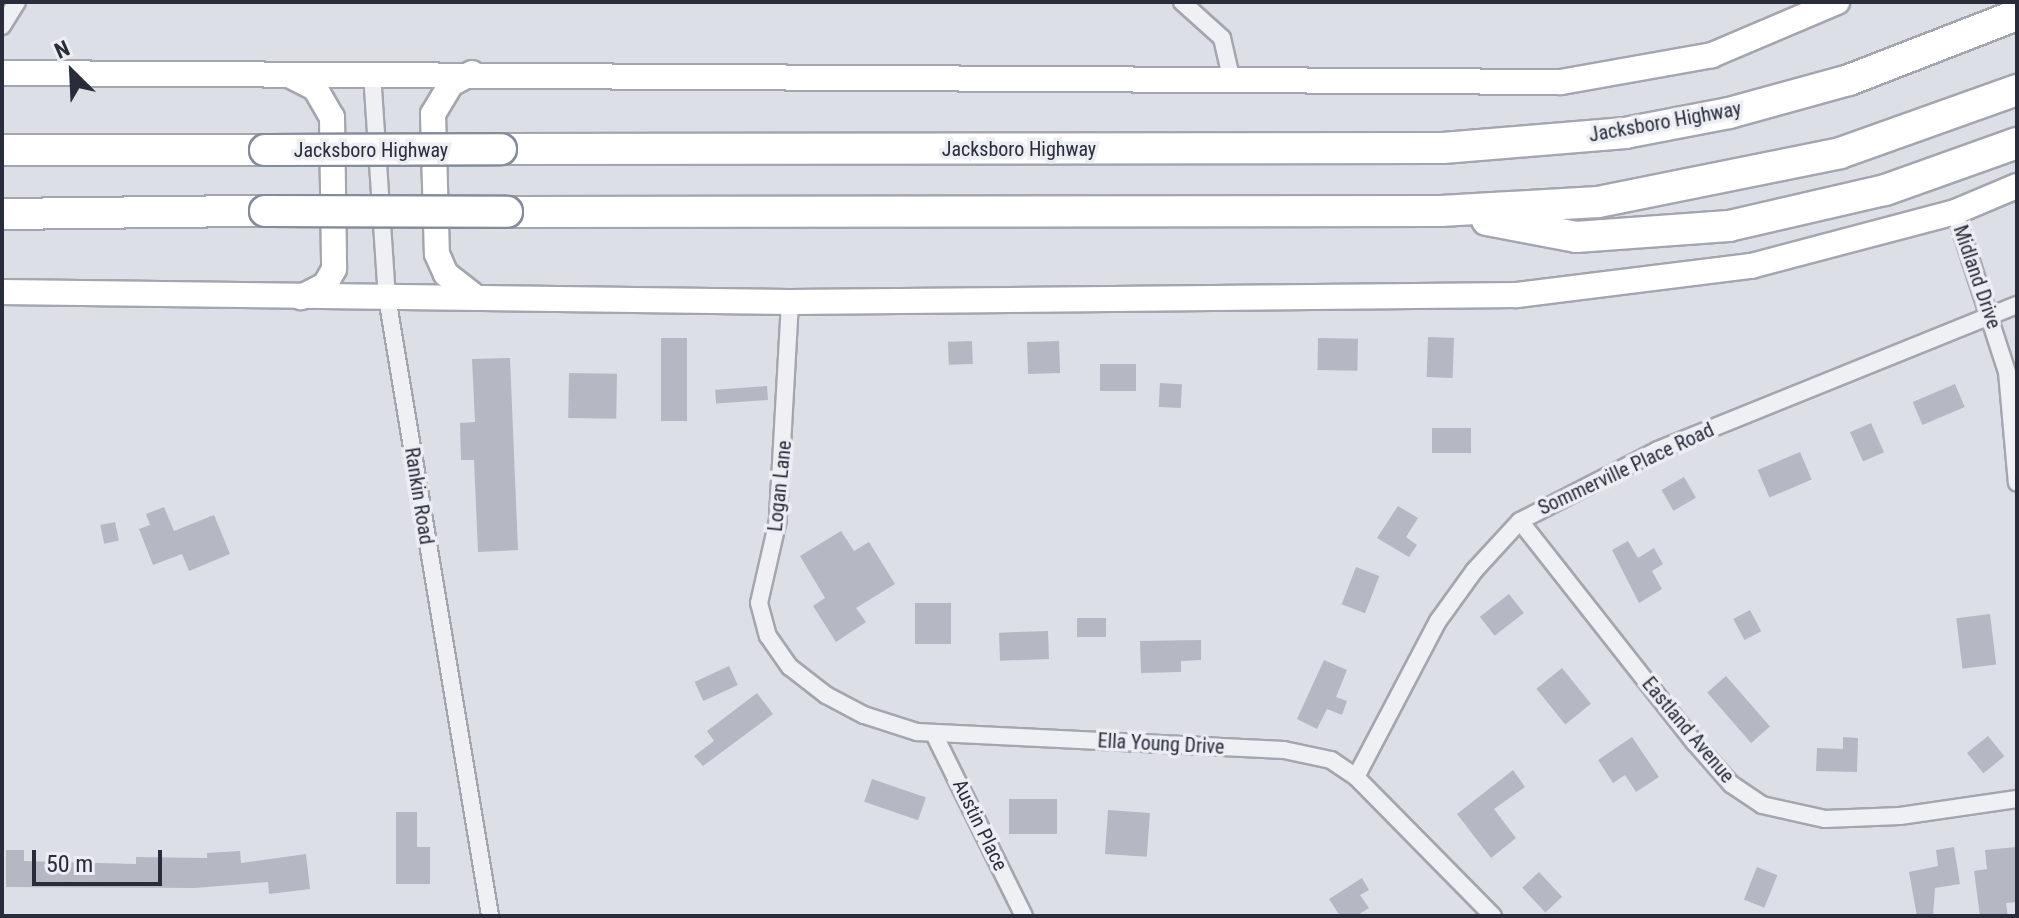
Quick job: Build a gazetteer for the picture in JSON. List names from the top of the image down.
{
  "streets": {
    "highway": ["Jacksboro Highway"],
    "street": [
      "Midland Drive",
      "Sommerville Place Road",
      "Logan Lane",
      "Rankin Road",
      "Eastland Avenue",
      "Ella Young Drive",
      "Austin Place"
    ]
  },
  "crossings": [
    ["Midland Drive", "Sommerville Place Road"],
    ["Sommerville Place Road", "Eastland Avenue"],
    ["Sommerville Place Road", "Ella Young Drive"],
    ["Logan Lane", "Ella Young Drive"],
    ["Ella Young Drive", "Austin Place"]
  ],
  "scale_bar": "50 m",
  "north": "top left"
}
